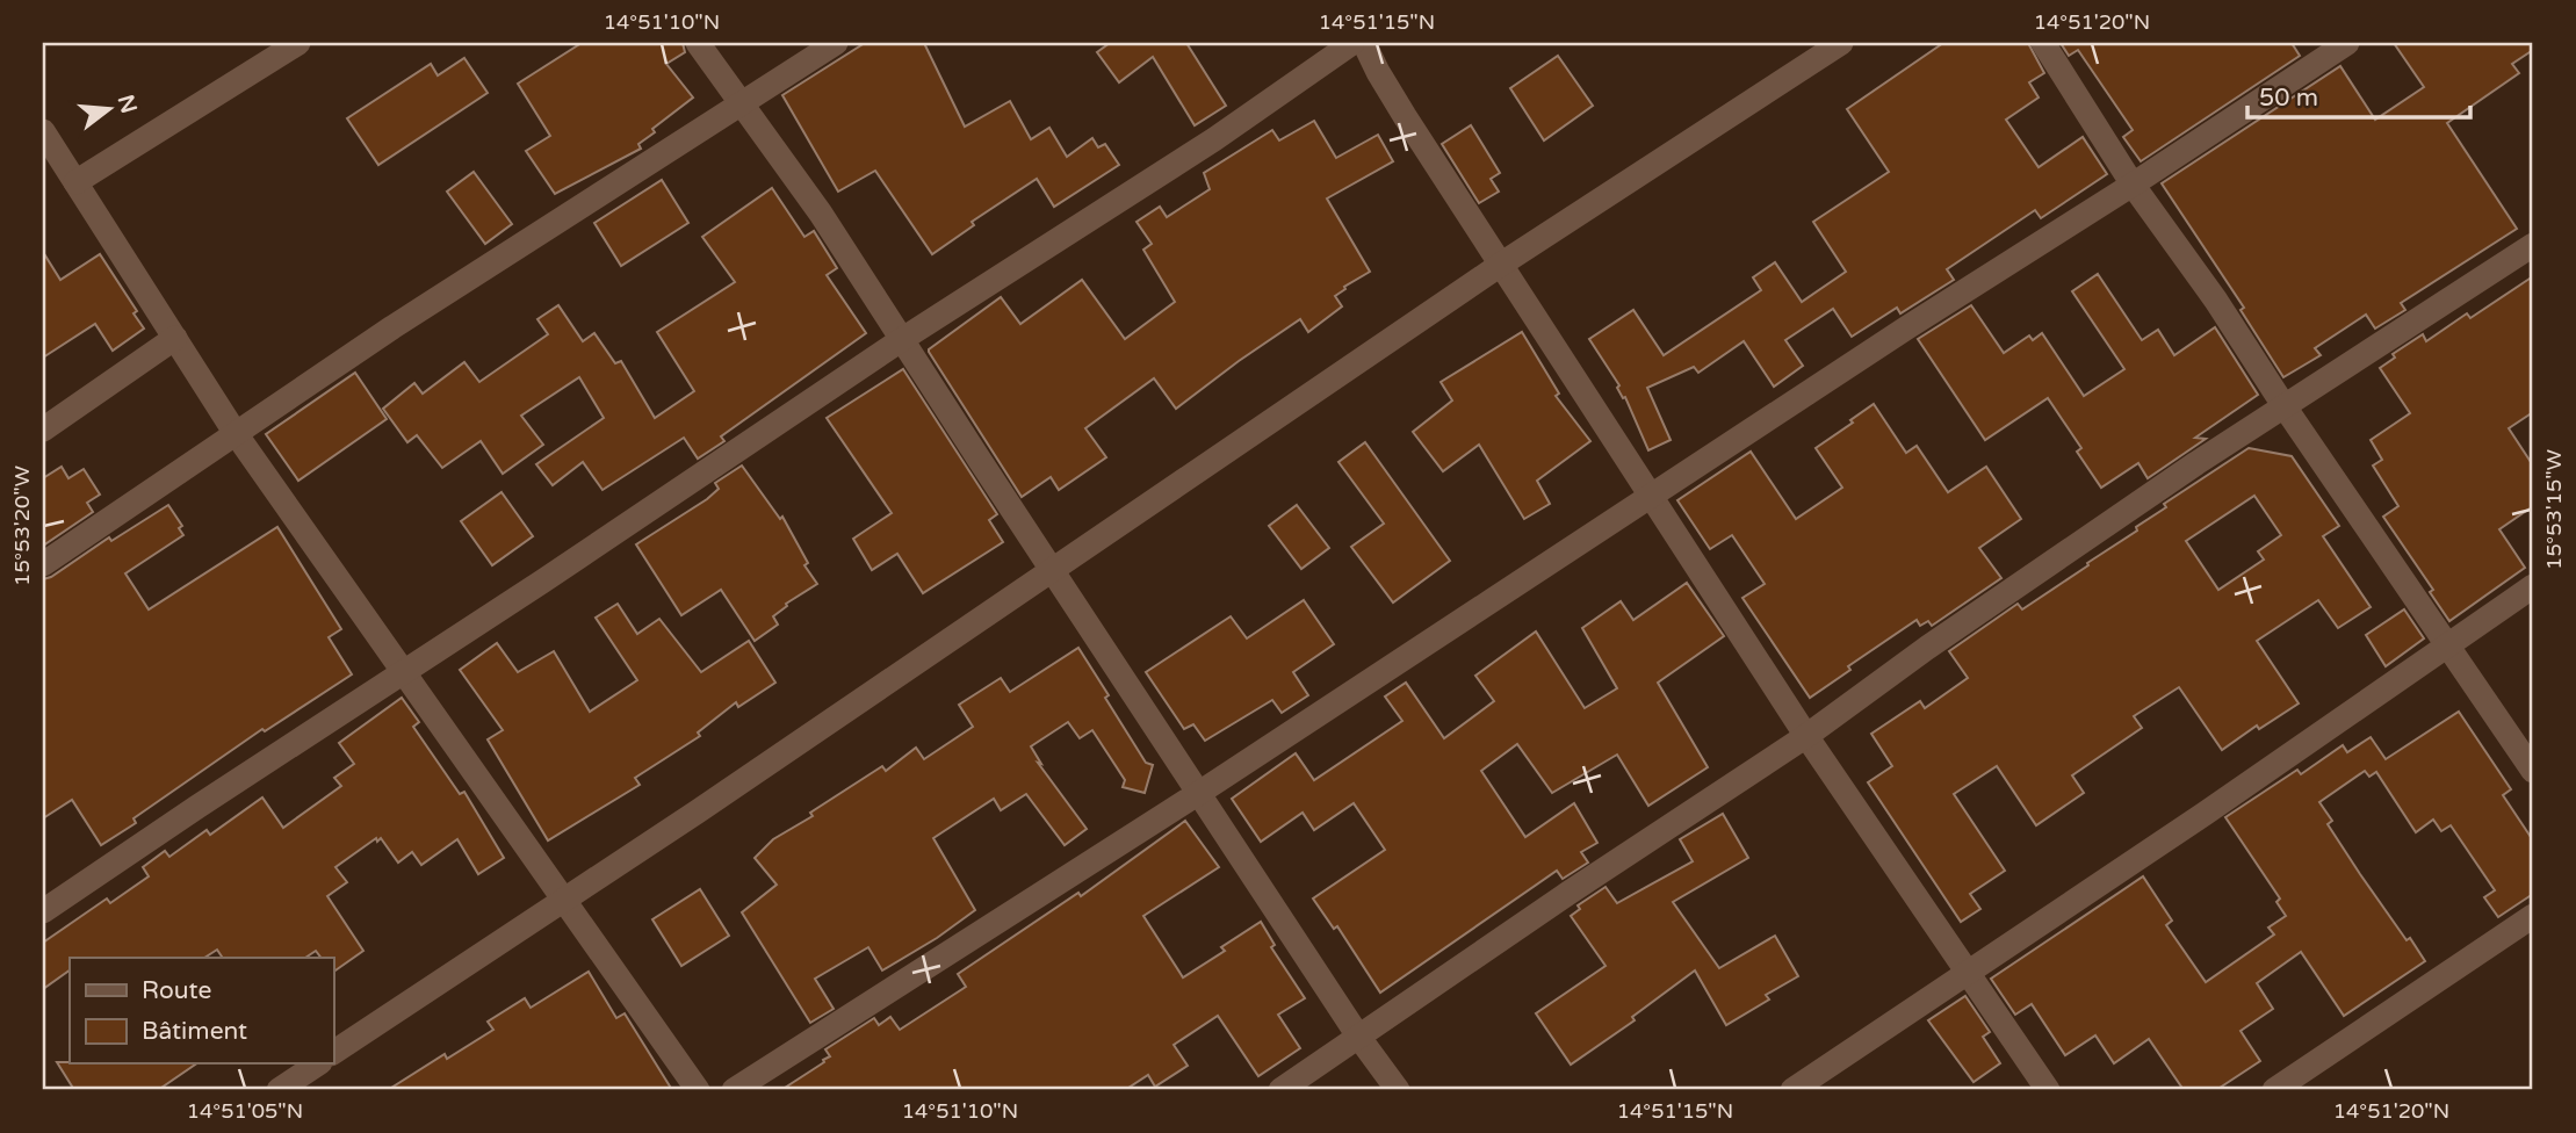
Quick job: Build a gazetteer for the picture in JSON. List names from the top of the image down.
{
  "legend": ["Route", "Bâtiment"],
  "scale_bar": "50 m",
  "north": "right",
  "coordinates": [
    "14°51'10\"N",
    "14°51'15\"N",
    "14°51'20\"N",
    "15°53'15\"W",
    "15°53'20\"W",
    "14°51'05\"N"
  ]
}
